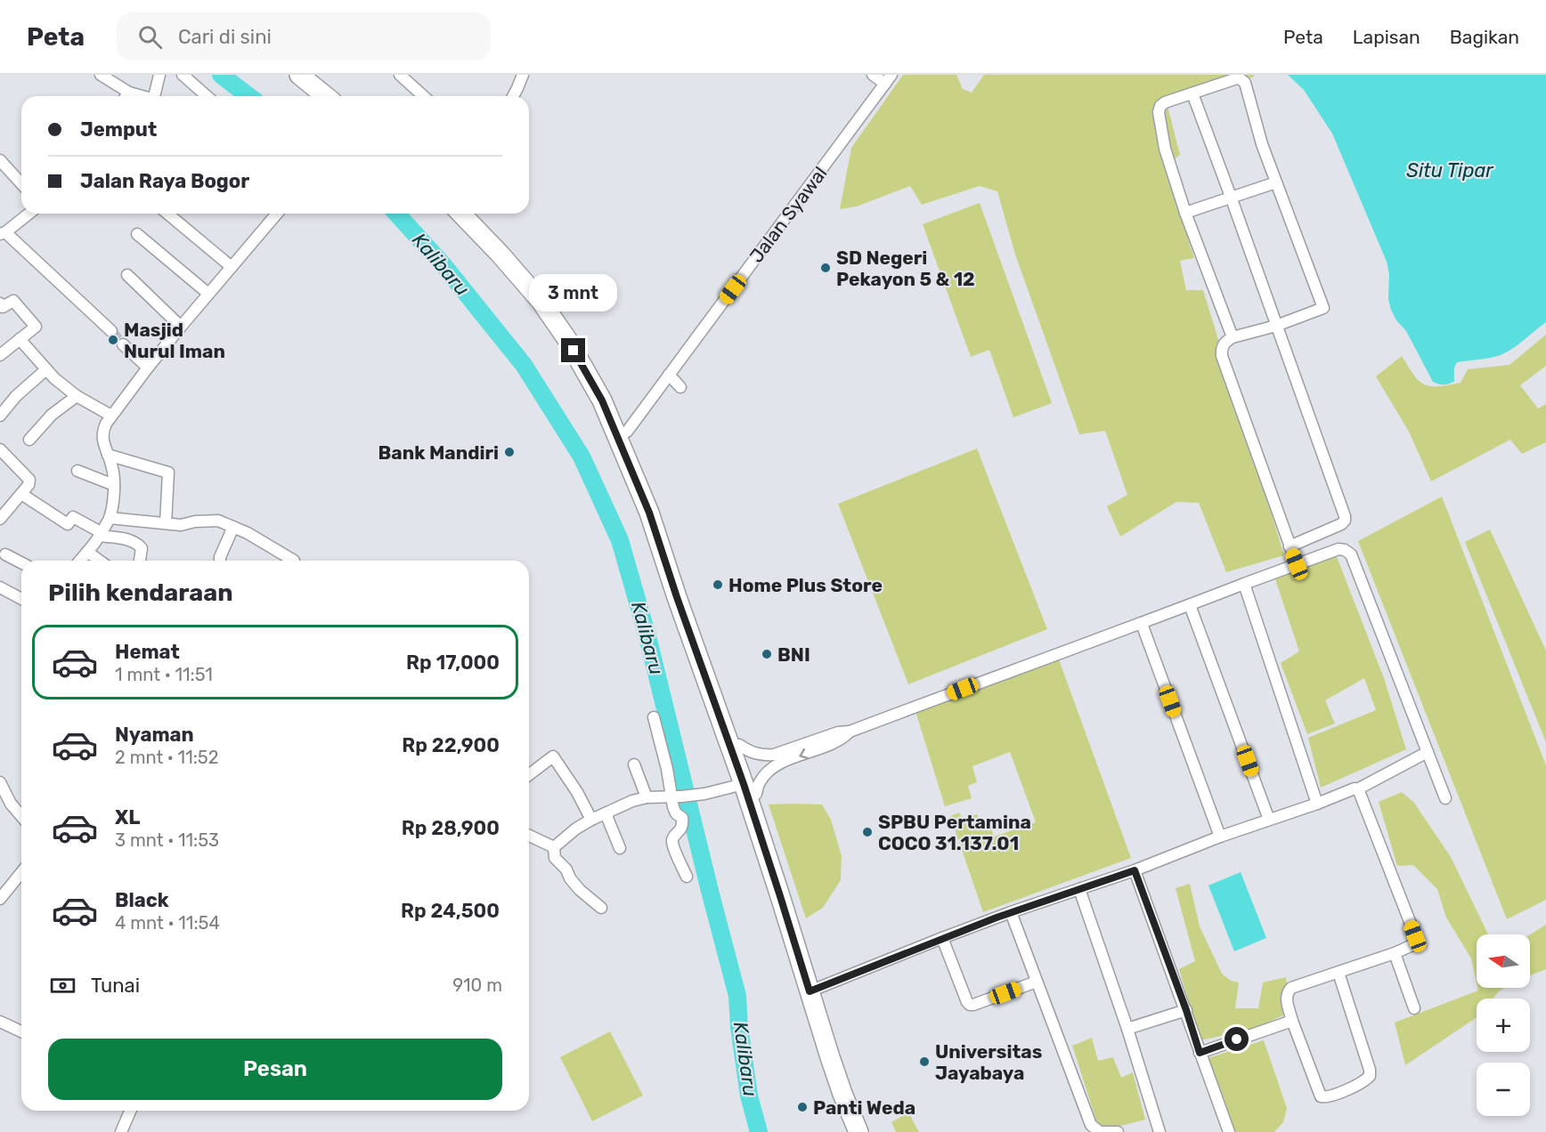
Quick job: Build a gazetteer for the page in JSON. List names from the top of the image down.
{
  "streets": {
    "street": ["Jalan Syawal"]
  },
  "water": ["Situ Tipar", "Kalibaru"],
  "places": [
    "SD Negeri Pekayon 5 & 12",
    "Masjid Nurul Iman",
    "Bank Mandiri",
    "Home Plus Store",
    "BNI",
    "SPBU Pertamina COCO 31.137.01",
    "Universitas Jayabaya",
    "Panti Weda"
  ],
  "north": "left",
  "page": {
    "header": "Peta",
    "search": "Cari di sini",
    "nav": ["Peta", "Lapisan", "Bagikan"],
    "banner": ["Jemput", "Jalan Raya Bogor"],
    "bubble": "3 mnt",
    "heading": "Pilih kendaraan",
    "list": [
      {
        "name": "Hemat",
        "note": "1 mnt · 11:51",
        "value": "Rp 17,000"
      },
      {
        "name": "Nyaman",
        "note": "2 mnt · 11:52",
        "value": "Rp 22,900"
      },
      {
        "name": "XL",
        "note": "3 mnt · 11:53",
        "value": "Rp 28,900"
      },
      {
        "name": "Black",
        "note": "4 mnt · 11:54",
        "value": "Rp 24,500"
      }
    ],
    "map_buttons": ["+", "−"],
    "pay": ["Tunai", "910 m"],
    "buttons": "Pesan"
  }
}
